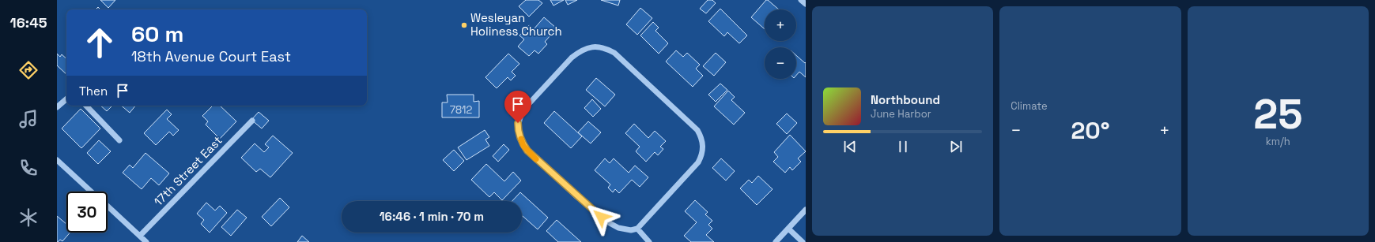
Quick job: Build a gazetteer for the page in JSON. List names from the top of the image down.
{
  "streets": {
    "street": ["17th Street East"]
  },
  "places": ["Wesleyan Holiness Church"],
  "house_numbers": ["7812"],
  "page": {
    "tabs": "16:45",
    "tile": [
      "Climate",
      ["25", "km/h"]
    ],
    "map_buttons": ["+", "−"],
    "turn": ["60 m", "18th Avenue Court East"],
    "then": "Then",
    "song": ["Northbound", "June Harbor"],
    "heat": ["−", "20°", "+"],
    "limit": "30",
    "trip": "16:46 · 1 min · 70 m"
  }
}
